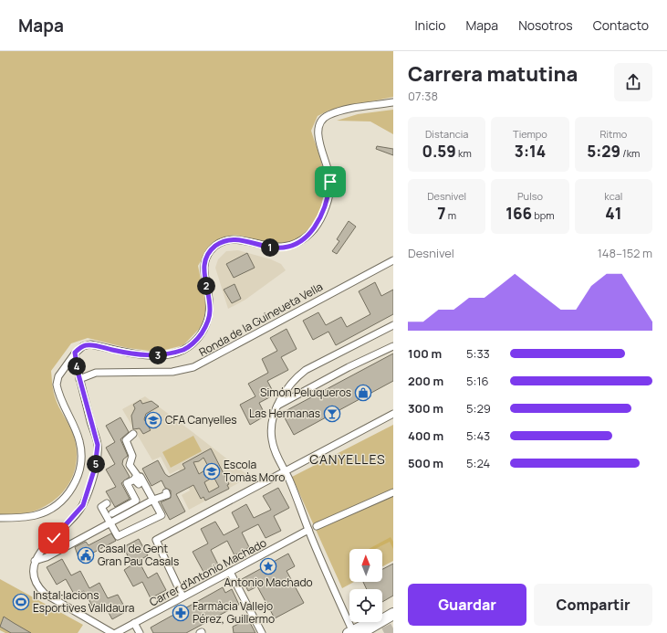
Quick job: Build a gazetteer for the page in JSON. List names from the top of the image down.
{
  "streets": {
    "street": ["Ronda de la Guineueta Vella", "Carrer d'Antonio Machado"]
  },
  "districts": ["CANYELLES"],
  "places": {
    "shop": ["Simón Peluqueros"],
    "bar": ["Las Hermanas"],
    "school or university": ["CFA Canyelles", "Escola Tomàs Moro"],
    "public building": ["Casal de Gent Gran Pau Casals"],
    "place": ["Antonio Machado"],
    "sports": ["Instal·lacions Esportives Valldaura"],
    "pharmacy": ["Farmàcia Vallejo Pérez, Guillermo"]
  },
  "north": "top",
  "page": {
    "header": "Mapa",
    "nav": [
      "Inicio",
      "Mapa",
      "Nosotros",
      "Contacto"
    ],
    "heading": ["Carrera matutina", "07:38"],
    "stats": [
      ["Distancia", "0.59 km"],
      ["Tiempo", "3:14"],
      ["Ritmo", "5:29 /km"],
      ["Desnivel", "7 m"],
      ["Pulso", "166 bpm"],
      ["kcal", "41"]
    ],
    "chart": ["Desnivel", "148–152 m"],
    "pins": [
      "1",
      "2",
      "3",
      "4",
      "5"
    ],
    "list": [
      {
        "name": "100 m",
        "note": "5:33"
      },
      {
        "name": "200 m",
        "note": "5:16"
      },
      {
        "name": "300 m",
        "note": "5:29"
      },
      {
        "name": "400 m",
        "note": "5:43"
      },
      {
        "name": "500 m",
        "note": "5:24"
      }
    ],
    "buttons": ["Guardar", "Compartir"]
  }
}
